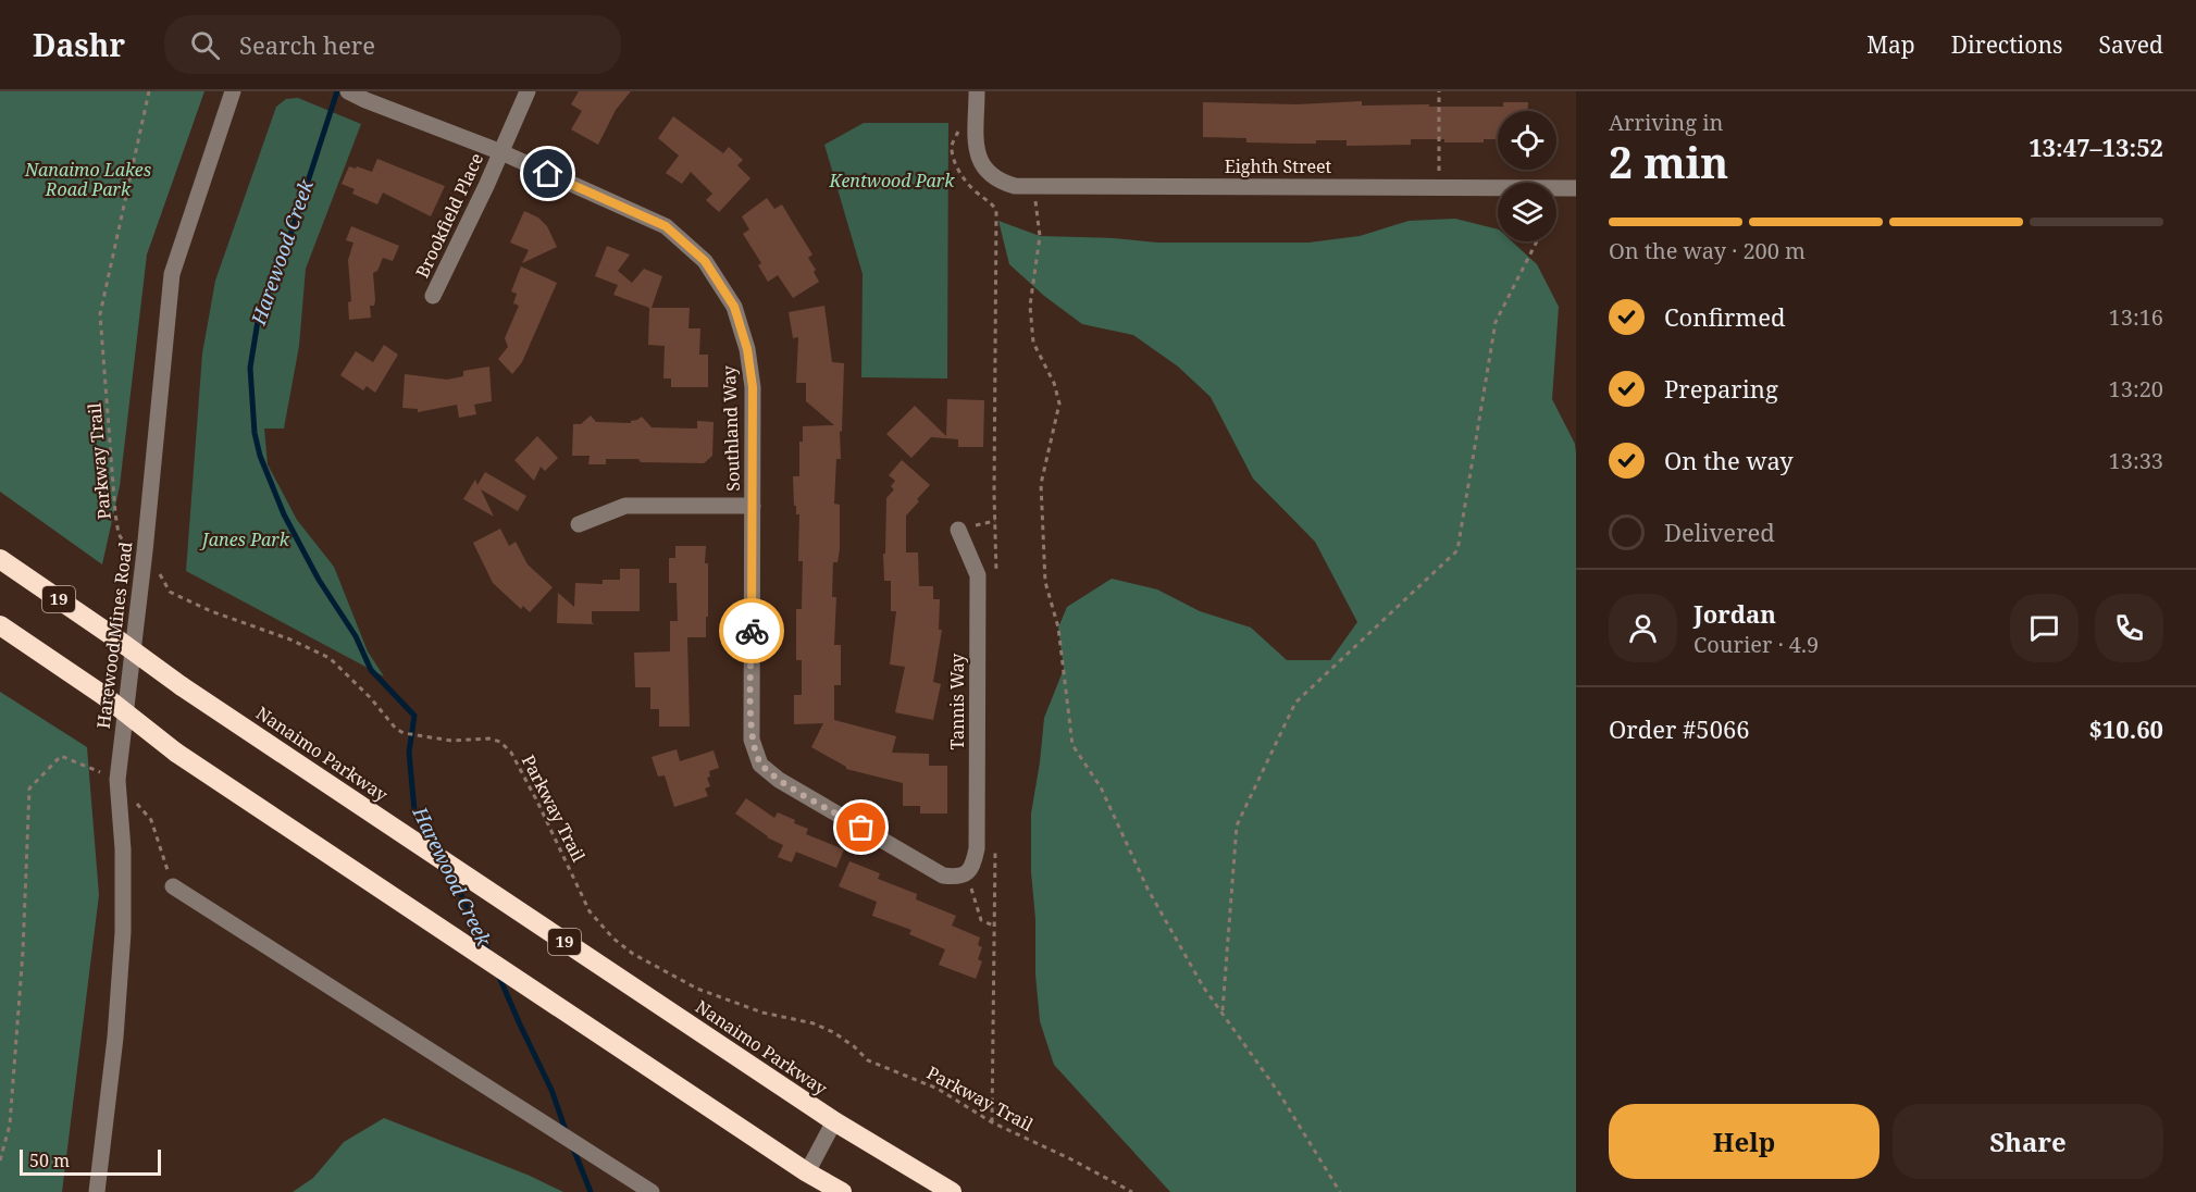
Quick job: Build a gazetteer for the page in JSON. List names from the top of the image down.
{
  "streets": {
    "highway": ["19", "Nanaimo Parkway"],
    "street": [
      "Eighth Street",
      "Brookfield Place",
      "Southland Way",
      "Harewood Mines Road",
      "Tannis Way"
    ],
    "path": ["Parkway Trail"]
  },
  "crossings": [
    ["Brookfield Place", "Southland Way"],
    ["Southland Way", "Tannis Way"],
    ["Parkway Trail", "Harewood Mines Road"]
  ],
  "water": ["Harewood Creek"],
  "parks": ["Nanaimo Lakes Road Park", "Kentwood Park", "Janes Park"],
  "scale_bar": "50 m",
  "page": {
    "header": "Dashr",
    "search": "Search here",
    "nav": ["Map", "Directions", "Saved"],
    "heading": ["2 min", "Arriving in", "13:47–13:52"],
    "panel": [
      "Jordan",
      "Courier · 4.9",
      "Order #5066",
      "$10.60"
    ],
    "bar": "On the way · 200 m",
    "list": [
      ["Confirmed", "13:16"],
      ["Preparing", "13:20"],
      ["On the way", "13:33"],
      "Delivered"
    ],
    "buttons": ["Help", "Share"],
    "scale": "50 m"
  }
}
